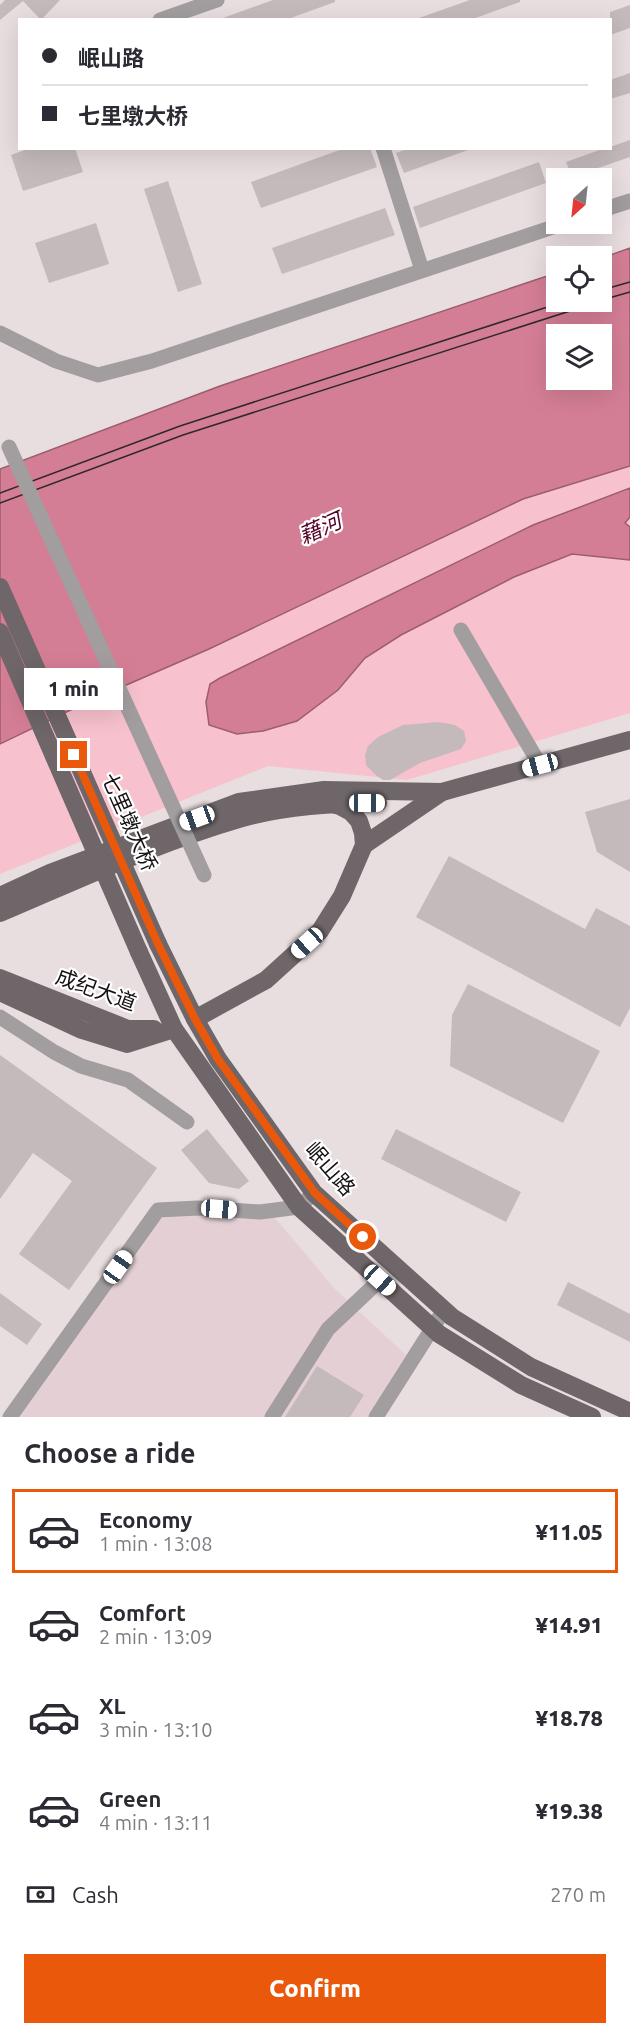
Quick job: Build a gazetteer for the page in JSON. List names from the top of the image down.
{
  "streets": {
    "main road": ["七里墩大桥", "成纪大道", "岷山路"]
  },
  "crossings": [
    ["七里墩大桥", "岷山路"],
    ["成纪大道", "岷山路"]
  ],
  "water": ["藉河"],
  "north": "bottom left",
  "page": {
    "banner": ["岷山路", "七里墩大桥"],
    "bubble": "1 min",
    "heading": "Choose a ride",
    "list": [
      {
        "name": "Economy",
        "note": "1 min · 13:08",
        "value": "¥11.05"
      },
      {
        "name": "Comfort",
        "note": "2 min · 13:09",
        "value": "¥14.91"
      },
      {
        "name": "XL",
        "note": "3 min · 13:10",
        "value": "¥18.78"
      },
      {
        "name": "Green",
        "note": "4 min · 13:11",
        "value": "¥19.38"
      }
    ],
    "pay": ["Cash", "270 m"],
    "buttons": "Confirm"
  }
}
